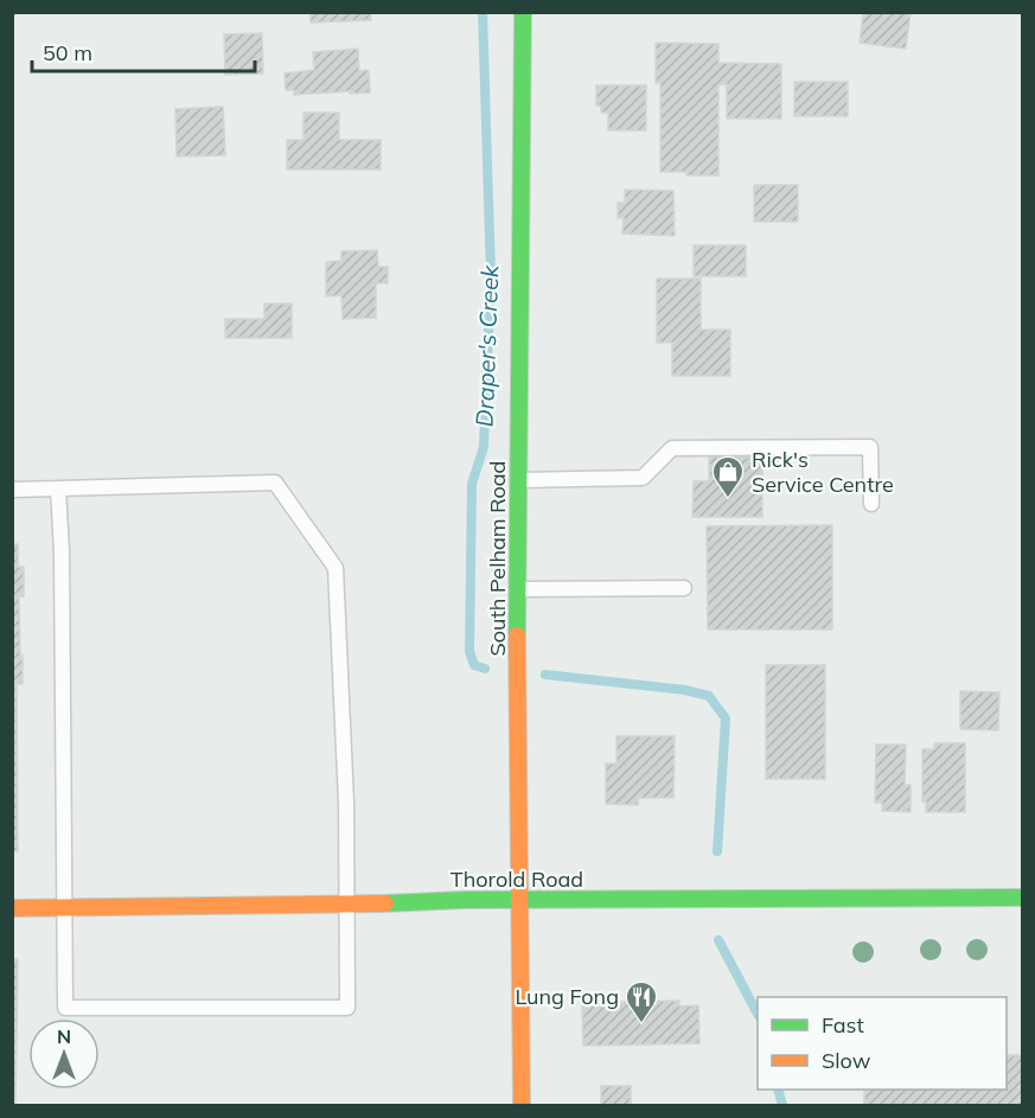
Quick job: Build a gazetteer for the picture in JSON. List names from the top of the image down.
{
  "streets": {
    "main road": ["South Pelham Road", "Thorold Road"]
  },
  "crossings": [
    ["South Pelham Road", "Thorold Road"]
  ],
  "water": ["Draper's Creek"],
  "places": {
    "shop": ["Rick's Service Centre"],
    "restaurant": ["Lung Fong"]
  },
  "legend": ["Fast", "Slow"],
  "scale_bar": "50 m",
  "north": "top"
}
